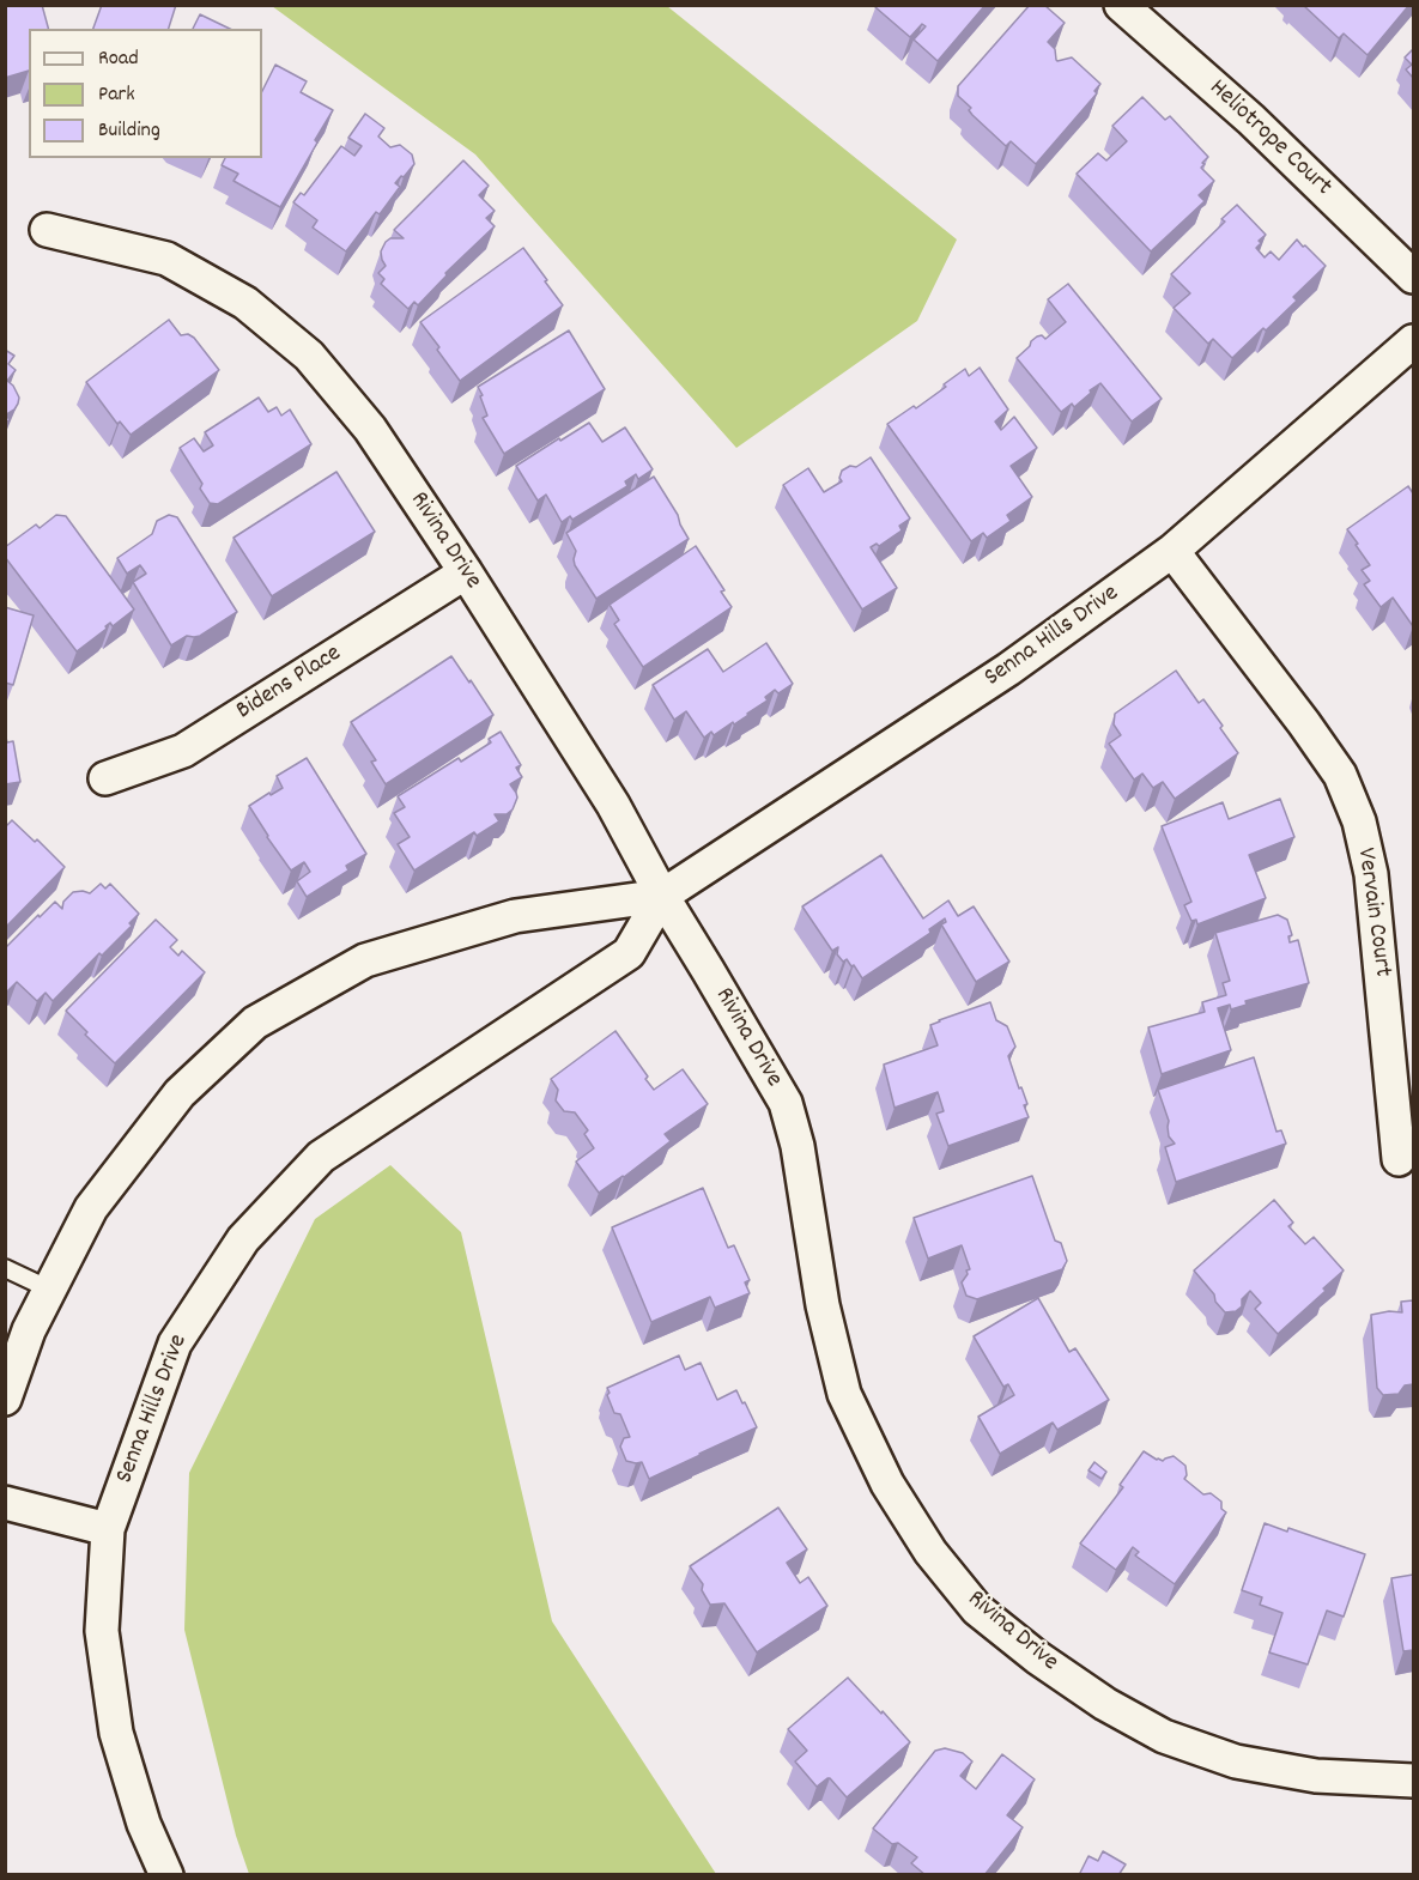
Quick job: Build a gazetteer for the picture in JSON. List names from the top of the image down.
{
  "streets": {
    "street": [
      "Heliotrope Court",
      "Rivina Drive",
      "Senna Hills Drive",
      "Bidens Place",
      "Vervain Court"
    ]
  },
  "crossings": [
    ["Rivina Drive", "Senna Hills Drive"],
    ["Rivina Drive", "Bidens Place"],
    ["Senna Hills Drive", "Vervain Court"]
  ],
  "legend": ["Road", "Park", "Building"]
}
